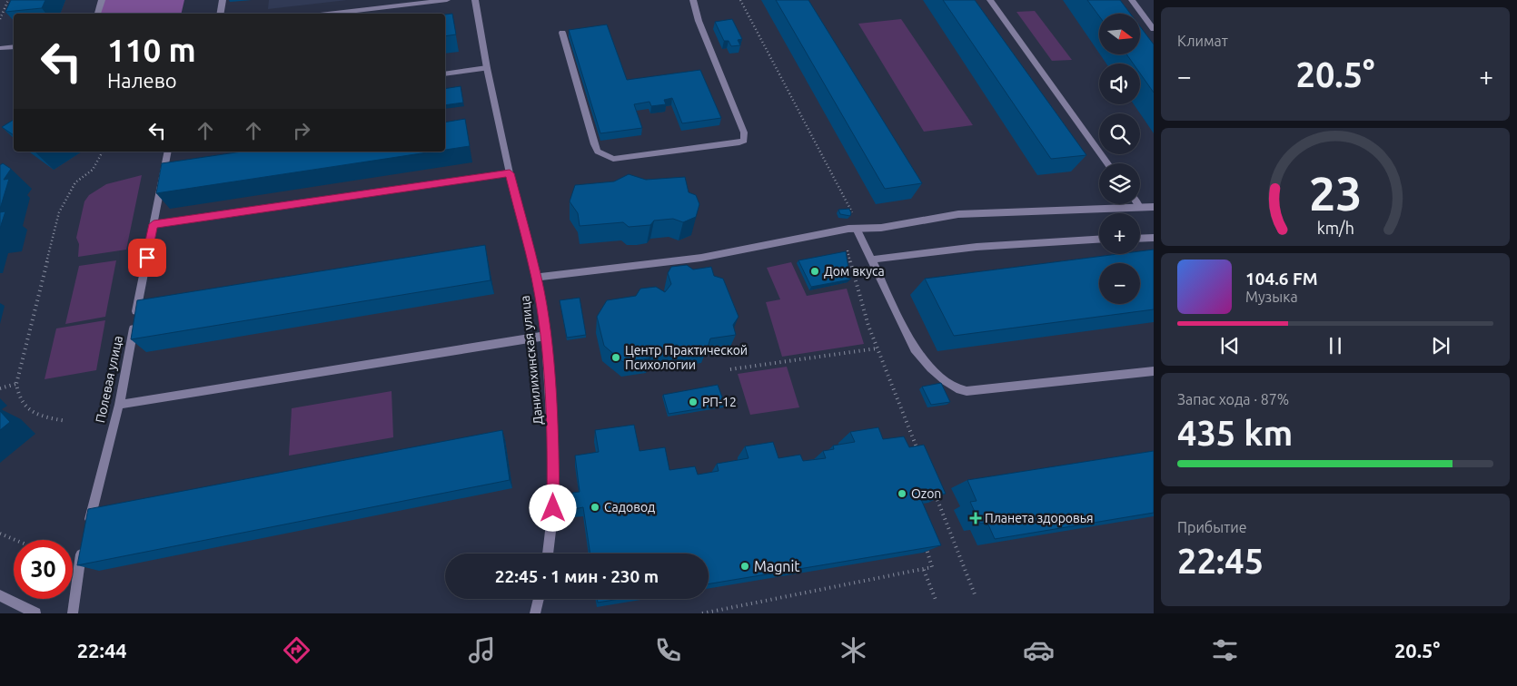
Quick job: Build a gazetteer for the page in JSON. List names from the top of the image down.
{
  "streets": {
    "street": ["Данилихинская улица", "Полевая улица"]
  },
  "places": {
    "other": [
      "Дом вкуса",
      "Центр Практической Психологии",
      "РП-12",
      "Ozon",
      "Садовод",
      "Magnit"
    ],
    "health": ["Планета здоровья"]
  },
  "north": "right",
  "page": {
    "tile": [
      "Климат",
      ["Запас хода · 87%", "435 km"],
      ["Прибытие", "22:45"]
    ],
    "map_buttons": ["+", "−"],
    "turn": ["110 m", "Налево"],
    "heat": ["−", "20.5°", "+"],
    "song": ["104.6 FM", "Музыка"],
    "limit": "30",
    "trip": "22:45 · 1 мин · 230 m",
    "tabs": ["22:44", "20.5°"],
    "gauge": ["23", "km/h"]
  }
}
